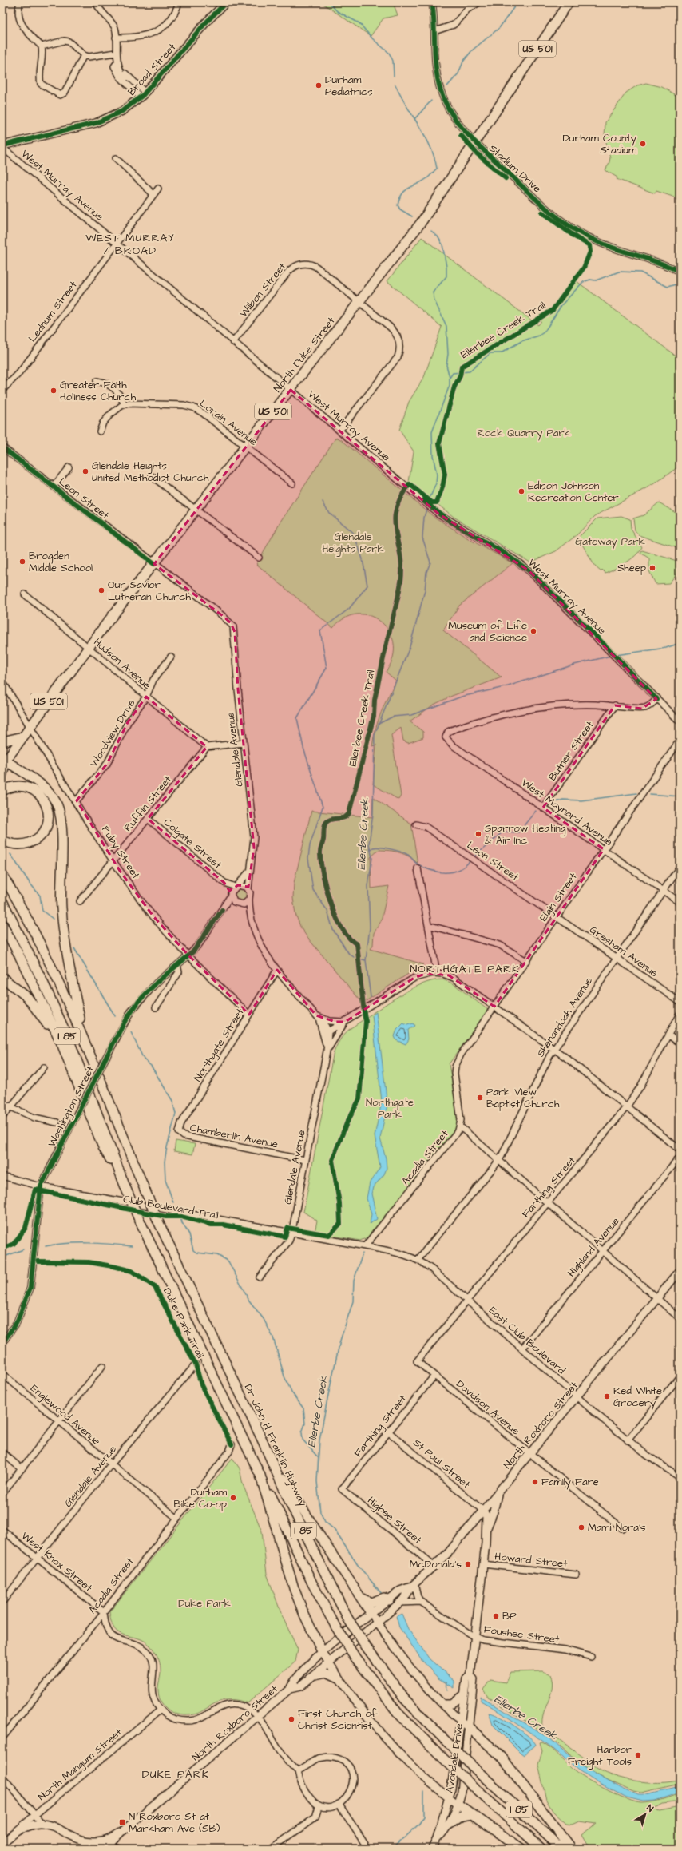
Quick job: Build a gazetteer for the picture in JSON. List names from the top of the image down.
{
  "streets": {
    "highway": [
      "US 501",
      "North Duke Street",
      "I 85",
      "Dr John H Franklin Highway"
    ],
    "main road": [
      "Broad Street",
      "North Roxboro Street",
      "Avondale Drive",
      "North Mangum Street"
    ],
    "street": [
      "Stadium Drive",
      "West Murray Avenue",
      "Wilbon Street",
      "Lednum Street",
      "Lorain Avenue",
      "Leon Street",
      "Hudson Avenue",
      "Woodview Drive",
      "Glendale Avenue",
      "Butner Street",
      "Ruffin Street",
      "West Maynard Avenue",
      "Colgate Street",
      "Ruby Street",
      "Elgin Street",
      "Gresham Avenue",
      "Shenandoah Avenue",
      "Northgate Street",
      "Washington Street",
      "Chamberlin Avenue",
      "Acadia Street",
      "Farthing Street",
      "Highland Avenue",
      "East Club Boulevard",
      "Davidson Avenue",
      "Englewood Avenue",
      "St Paul Street",
      "Higbee Street",
      "Howard Street",
      "West Knox Street",
      "Foushee Street"
    ],
    "cycle path": ["Ellerbee Creek Trail", "Duke Park Trail"]
  },
  "crossings": [
    ["Broad Street", "West Murray Avenue"],
    ["Stadium Drive", "North Duke Street"],
    ["West Murray Avenue", "Wilbon Street"],
    ["West Murray Avenue", "Lednum Street"],
    ["West Murray Avenue", "North Duke Street"],
    ["Wilbon Street", "North Duke Street"],
    ["North Duke Street", "Lorain Avenue"],
    ["North Duke Street", "Leon Street"],
    ["North Duke Street", "Hudson Avenue"],
    ["North Duke Street", "Ruby Street"],
    ["Leon Street", "Glendale Avenue"],
    ["Leon Street", "Elgin Street"],
    ["Leon Street", "Gresham Avenue"],
    ["Hudson Avenue", "Woodview Drive"],
    ["Hudson Avenue", "Ruffin Street"],
    ["Woodview Drive", "Ruby Street"],
    ["Glendale Avenue", "Colgate Street"],
    ["Glendale Avenue", "Northgate Street"],
    ["Glendale Avenue", "Washington Street"],
    ["Glendale Avenue", "Chamberlin Avenue"],
    ["Glendale Avenue", "Englewood Avenue"],
    ["Glendale Avenue", "West Knox Street"],
    ["Butner Street", "West Maynard Avenue"],
    ["Ruffin Street", "Colgate Street"],
    ["Ruffin Street", "Ruby Street"],
    ["West Maynard Avenue", "Elgin Street"],
    ["West Maynard Avenue", "Shenandoah Avenue"],
    ["Colgate Street", "Washington Street"],
    ["Ruby Street", "Northgate Street"],
    ["Ruby Street", "Washington Street"],
    ["Elgin Street", "Gresham Avenue"],
    ["Elgin Street", "Acadia Street"],
    ["Gresham Avenue", "Shenandoah Avenue"],
    ["Shenandoah Avenue", "East Club Boulevard"],
    ["I 85", "Dr John H Franklin Highway"],
    ["Northgate Street", "Chamberlin Avenue"],
    ["Acadia Street", "Englewood Avenue"],
    ["Acadia Street", "West Knox Street"],
    ["Farthing Street", "East Club Boulevard"],
    ["Farthing Street", "Davidson Avenue"],
    ["Farthing Street", "St Paul Street"],
    ["Farthing Street", "Higbee Street"],
    ["Highland Avenue", "East Club Boulevard"],
    ["East Club Boulevard", "North Roxboro Street"],
    ["Davidson Avenue", "North Roxboro Street"],
    ["North Roxboro Street", "St Paul Street"],
    ["North Roxboro Street", "Higbee Street"],
    ["North Roxboro Street", "Avondale Drive"],
    ["St Paul Street", "Avondale Drive"],
    ["Howard Street", "Avondale Drive"],
    ["Foushee Street", "Avondale Drive"]
  ],
  "districts": ["WEST MURRAY / BROAD", "NORTHGATE PARK", "DUKE PARK"],
  "water": ["Ellerbe Creek"],
  "parks": [
    "Rock Quarry Park",
    "Glendale Heights Park",
    "Gateway Park",
    "Northgate Park",
    "Duke Park"
  ],
  "places": {
    "other": [
      "Durham Pediatrics",
      "Durham County Stadium",
      "Greater Faith Holiness Church",
      "Glendale Heights United Methodist Church",
      "Edison Johnson Recreation Center",
      "Brogden Middle School",
      "Sheep",
      "Our Savior Lutheran Church",
      "Museum of Life and Science",
      "Sparrow Heating & Air Inc",
      "Park View Baptist Church",
      "Red White Grocery",
      "Family Fare",
      "Durham Bike Co-op",
      "Mami Nora's",
      "McDonald's",
      "BP",
      "First Church of Christ Scientist",
      "Harbor Freight Tools"
    ],
    "transit": ["N Roxboro St at Markham Ave (SB)"]
  },
  "north": "top right"
}
